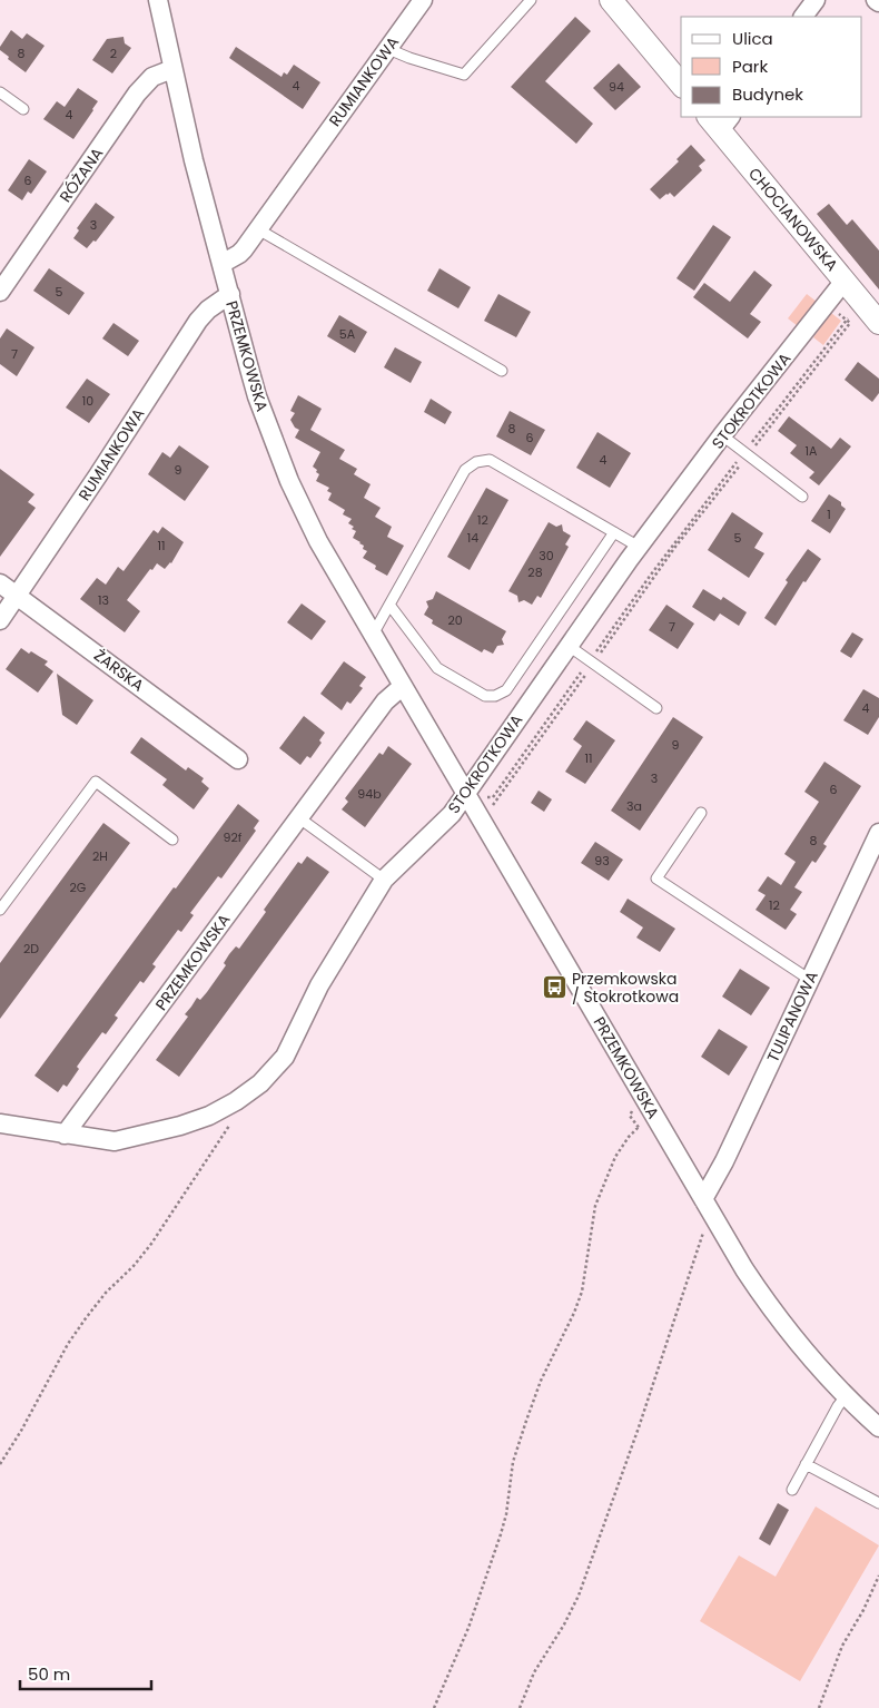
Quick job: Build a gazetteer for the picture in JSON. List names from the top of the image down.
{
  "streets": {
    "street": [
      "RUMIANKOWA",
      "RÓŻANA",
      "CHOCIANOWSKA",
      "PRZEMKOWSKA",
      "STOKROTKOWA",
      "ŻARSKA",
      "TULIPANOWA"
    ]
  },
  "crossings": [
    ["RUMIANKOWA", "PRZEMKOWSKA"],
    ["RUMIANKOWA", "ŻARSKA"],
    ["RÓŻANA", "PRZEMKOWSKA"],
    ["CHOCIANOWSKA", "STOKROTKOWA"],
    ["PRZEMKOWSKA", "STOKROTKOWA"],
    ["PRZEMKOWSKA", "TULIPANOWA"]
  ],
  "places": {
    "bus stop": ["Przemkowska / Stokrotkowa"]
  },
  "house_numbers": [
    "8",
    "2",
    "4",
    "94",
    "4",
    "6",
    "3",
    "5",
    "5A",
    "7",
    "10",
    "8",
    "6",
    "1A",
    "4",
    "9",
    "1",
    "12",
    "14",
    "5",
    "11",
    "30",
    "28",
    "13",
    "20",
    "7",
    "4",
    "9",
    "11",
    "3",
    "6",
    "94b",
    "3a",
    "92f",
    "8",
    "2H",
    "93",
    "2G",
    "12",
    "2D"
  ],
  "legend": ["Ulica", "Park", "Budynek"],
  "scale_bar": "50 m"
}
